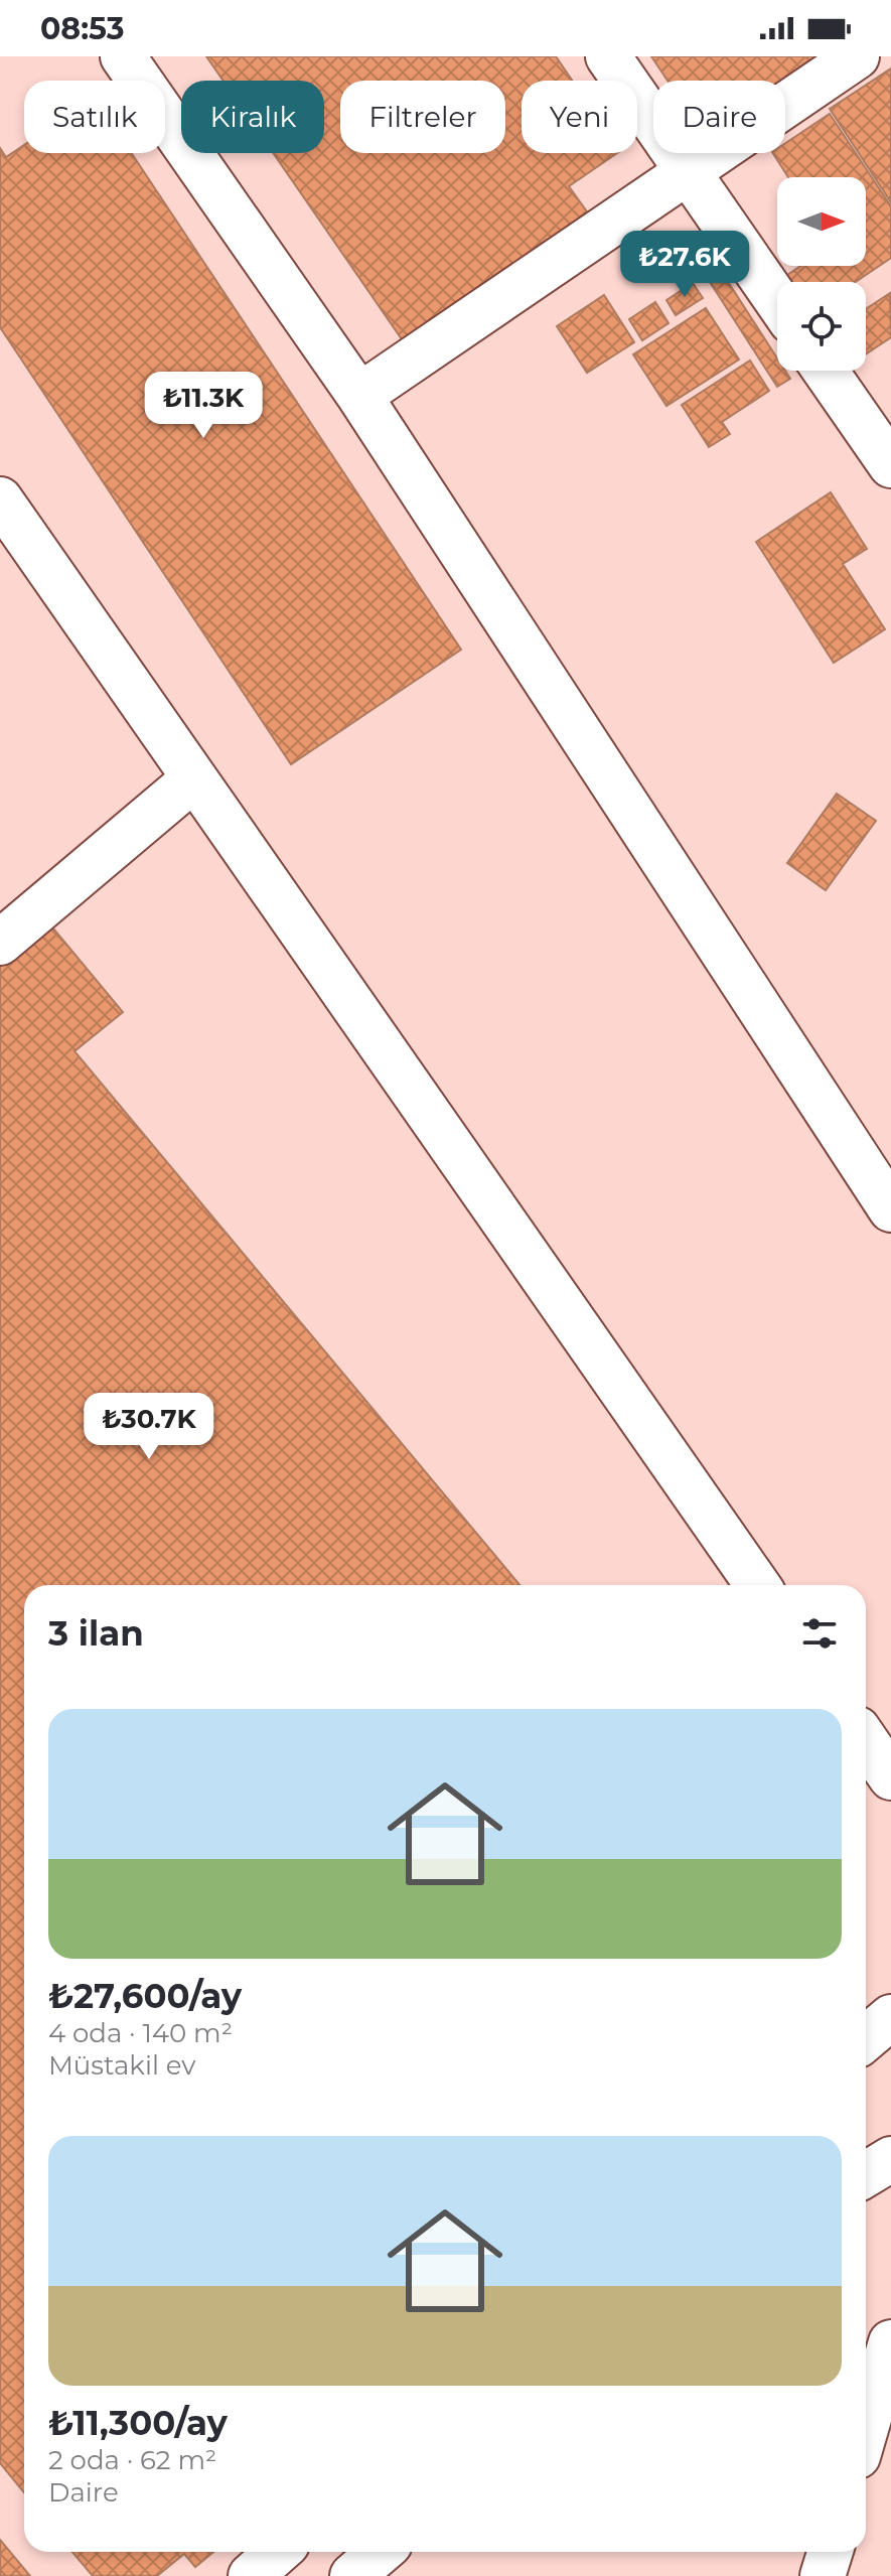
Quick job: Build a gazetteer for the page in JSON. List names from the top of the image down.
{
  "north": "right",
  "page": {
    "status": "08:53",
    "chip": [
      "Satılık",
      "Kiralık",
      "Filtreler",
      "Yeni",
      "Daire"
    ],
    "price": ["₺27.6K", "₺11.3K", "₺30.7K"],
    "heading": "3 ilan",
    "list": [
      {
        "name": "₺27,600/ay",
        "note": "4 oda · 140 m² · Müstakil ev"
      },
      {
        "name": "₺11,300/ay",
        "note": "2 oda · 62 m² · Daire"
      }
    ]
  }
}
